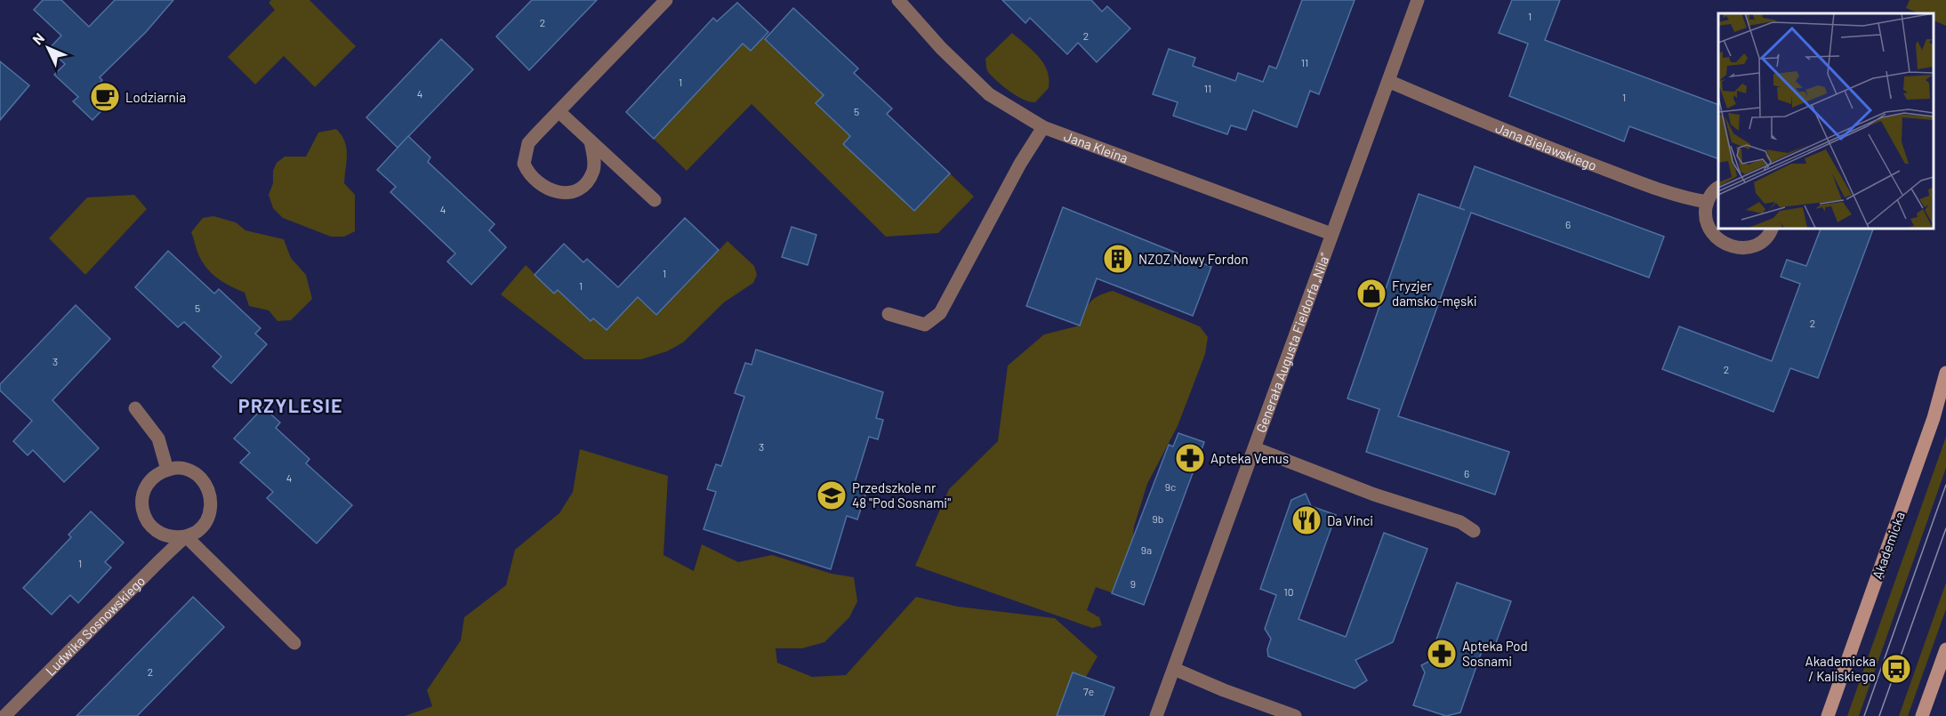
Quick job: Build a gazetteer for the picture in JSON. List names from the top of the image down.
{
  "streets": {
    "street": [
      "Jana Kleina",
      "Jana Bielawskiego",
      "Generała Augusta Fieldorfa „Nila”",
      "Akademicka",
      "Ludwika Sosnowskiego"
    ]
  },
  "crossings": [
    ["Jana Kleina", "Generała Augusta Fieldorfa „Nila”"],
    ["Jana Bielawskiego", "Generała Augusta Fieldorfa „Nila”"]
  ],
  "districts": ["PRZYLESIE"],
  "places": {
    "cafe": ["Lodziarnia"],
    "building": ["NZOZ Nowy Fordon"],
    "shop": ["Fryzjer damsko-męski"],
    "pharmacy": ["Apteka Venus", "Apteka Pod Sosnami"],
    "school or university": ["Przedszkole nr 48 \"Pod Sosnami\""],
    "restaurant": ["Da Vinci"],
    "bus stop": ["Akademicka / Kaliskiego"]
  },
  "house_numbers": [
    "1",
    "2",
    "2",
    "11",
    "1",
    "11",
    "4",
    "1",
    "5",
    "4",
    "6",
    "1",
    "1",
    "5",
    "2",
    "3",
    "2",
    "3",
    "6",
    "4",
    "9c",
    "9b",
    "9a",
    "1",
    "9",
    "10",
    "2",
    "7e"
  ],
  "north": "top left"
}
